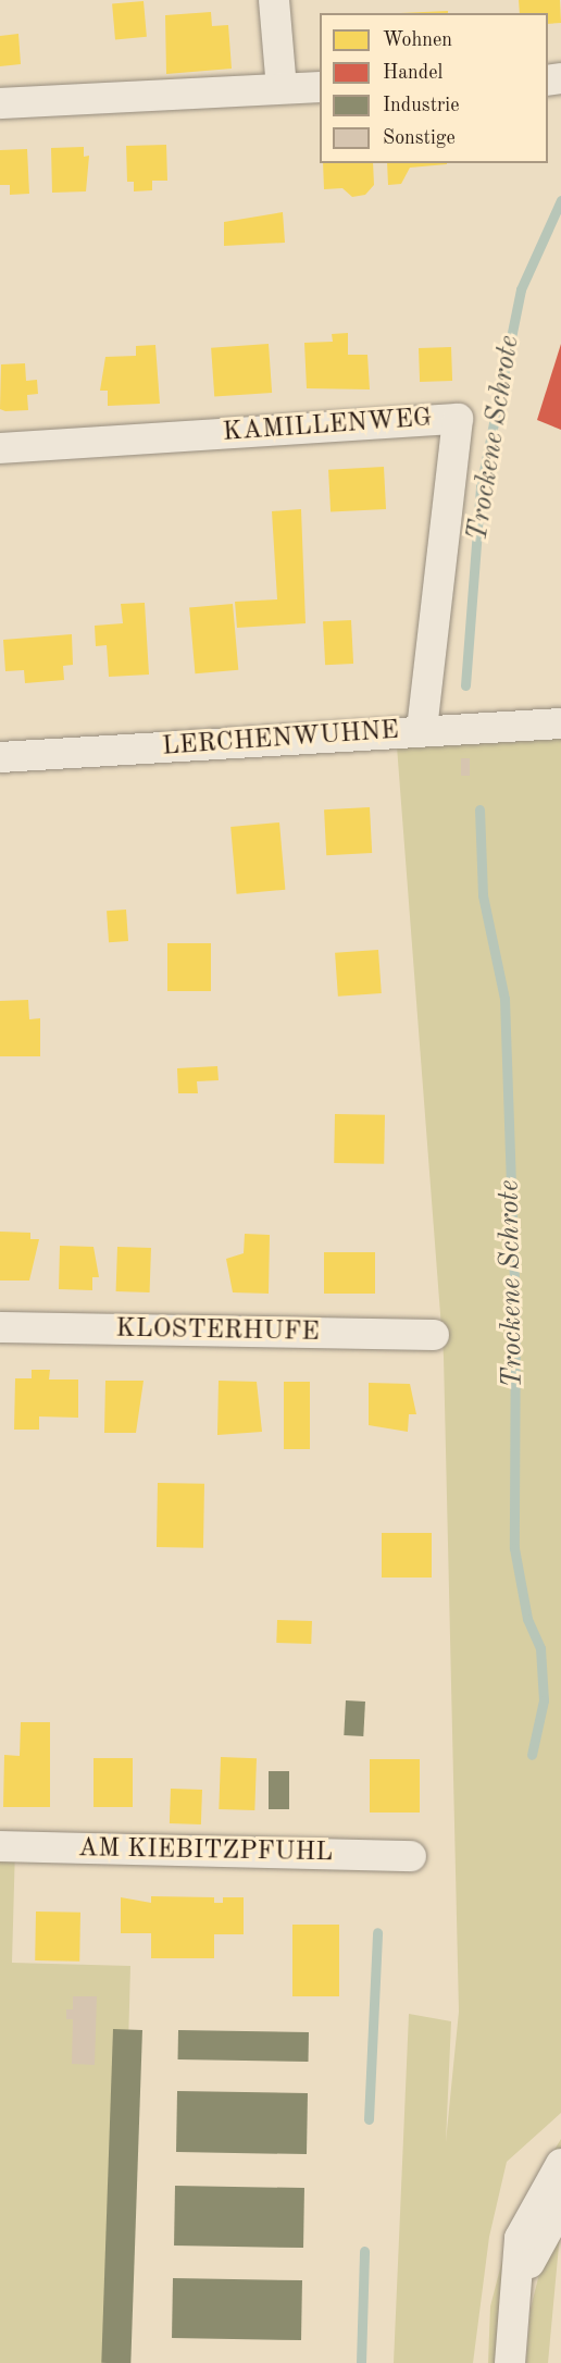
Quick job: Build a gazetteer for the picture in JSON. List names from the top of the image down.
{
  "streets": {
    "street": [
      "KAMILLENWEG",
      "LERCHENWUHNE",
      "KLOSTERHUFE",
      "AM KIEBITZPFUHL"
    ]
  },
  "crossings": [
    ["KAMILLENWEG", "LERCHENWUHNE"]
  ],
  "water": ["Trockene Schrote"],
  "legend": [
    "Wohnen",
    "Handel",
    "Industrie",
    "Sonstige"
  ]
}
